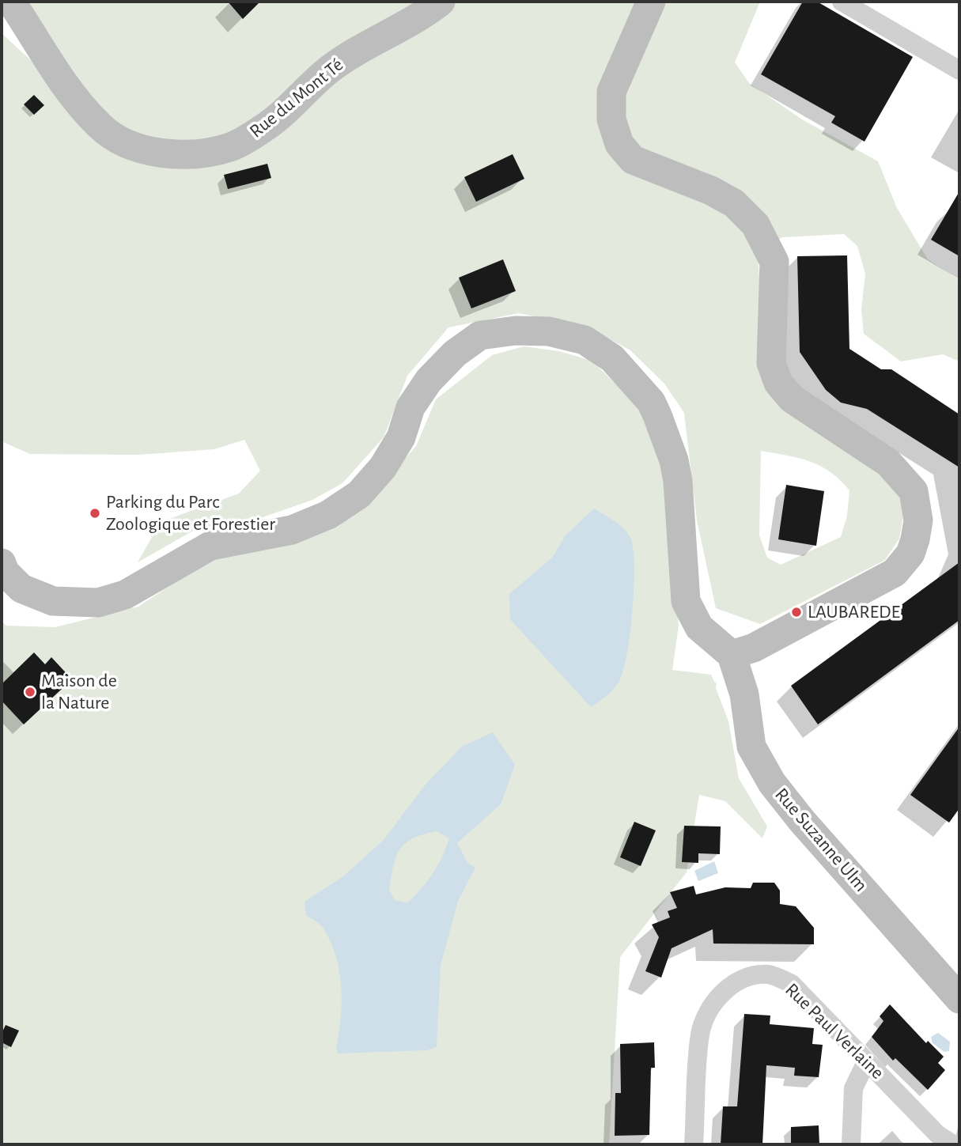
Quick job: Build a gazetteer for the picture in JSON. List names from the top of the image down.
{
  "streets": {
    "main road": ["Rue du Mont Té", "Rue Suzanne Ulm"],
    "street": ["Rue Paul Verlaine"]
  },
  "places": ["Parking du Parc Zoologique et Forestier", "LAUBAREDE", "Maison de la Nature"]
}
